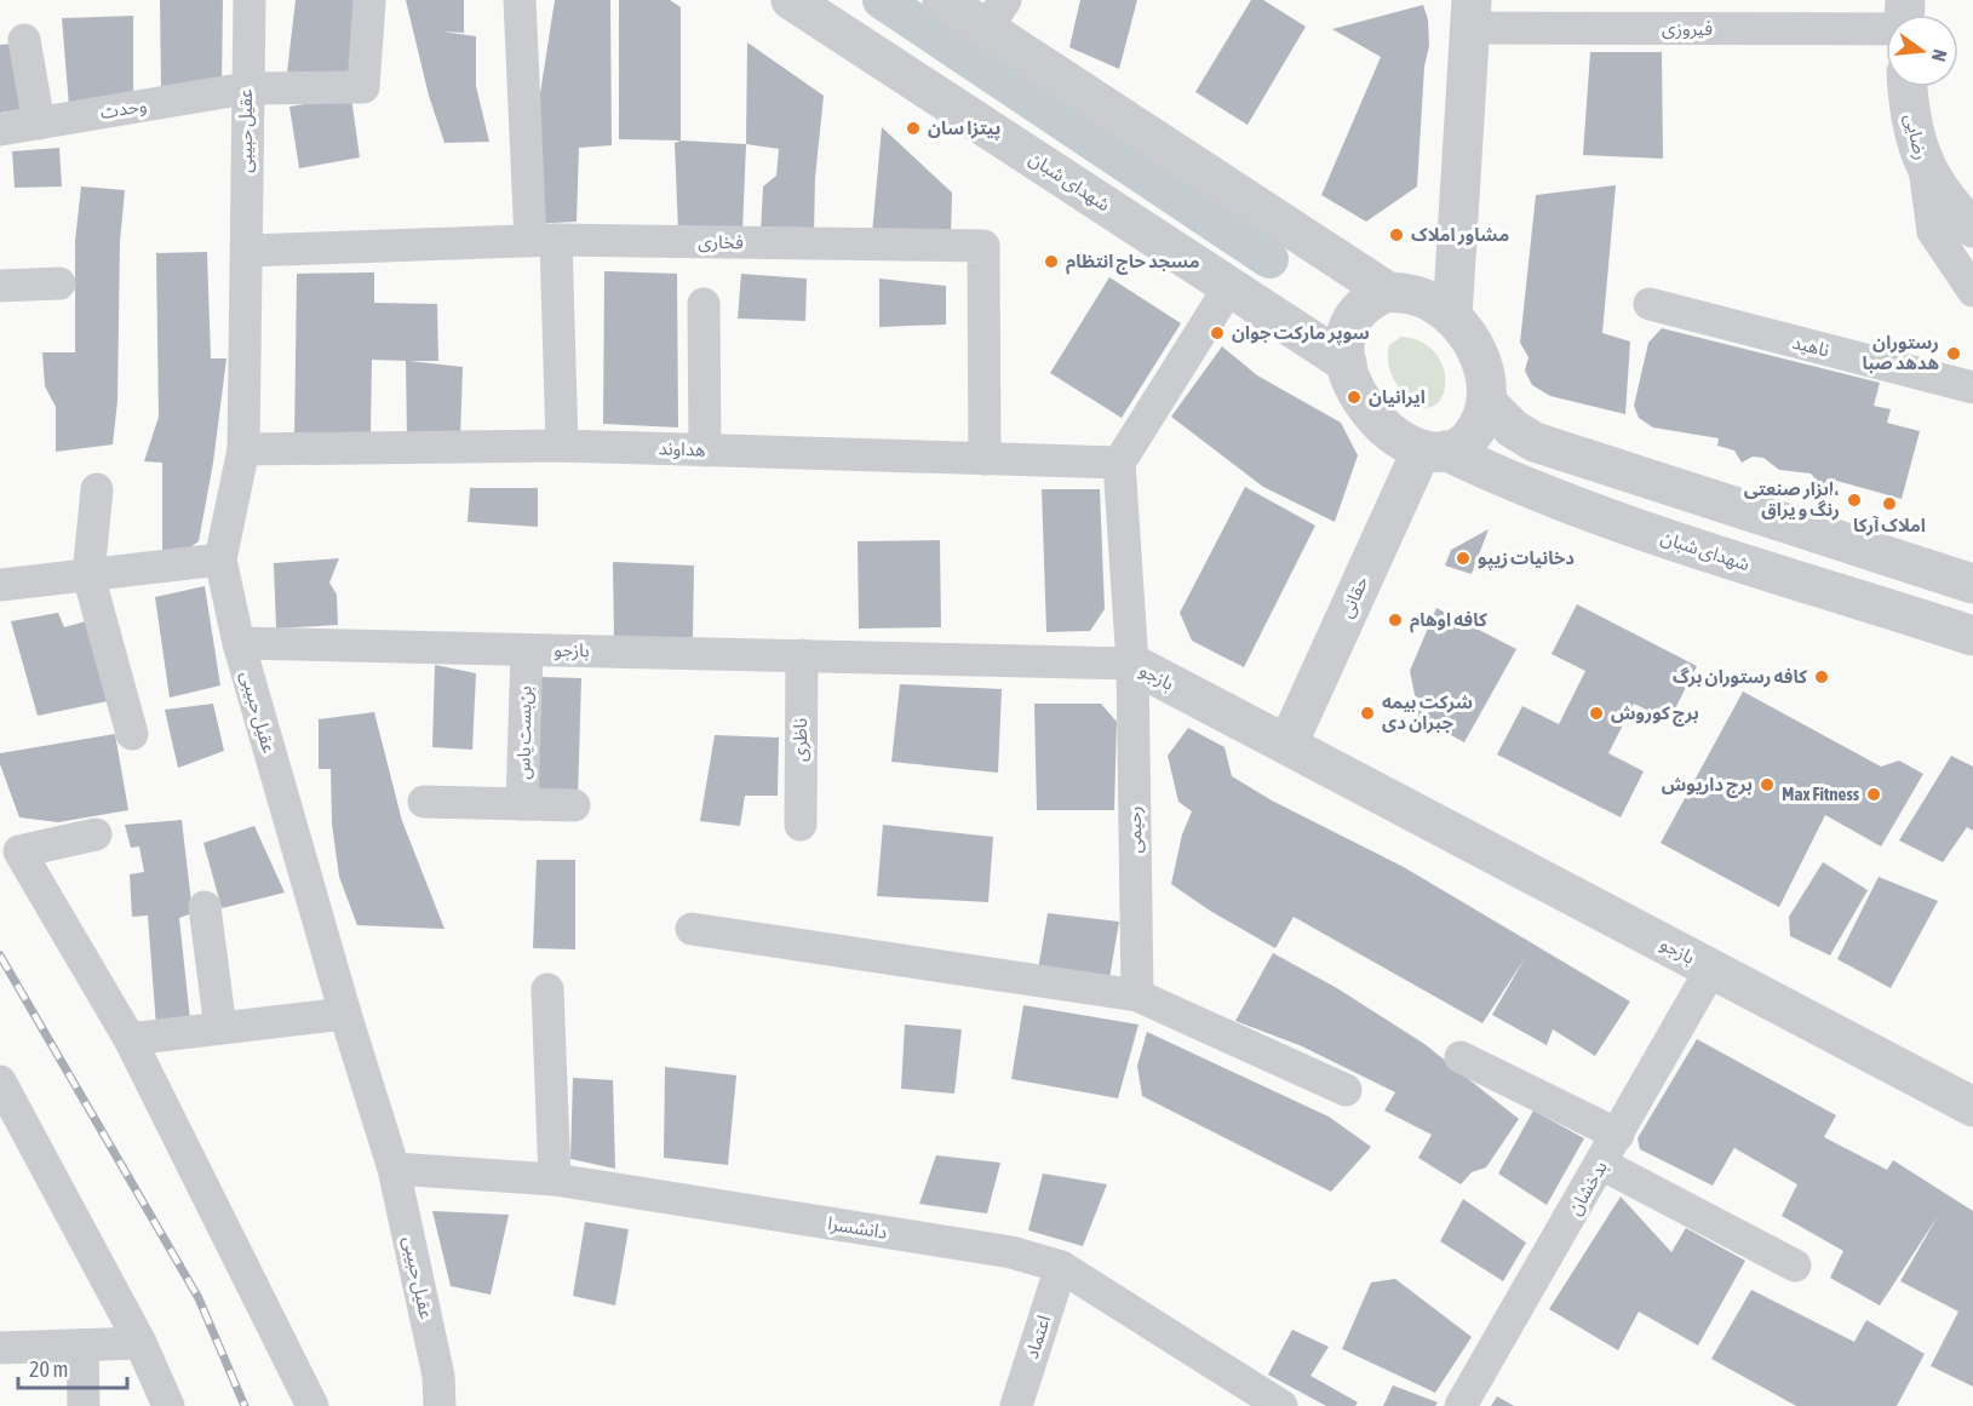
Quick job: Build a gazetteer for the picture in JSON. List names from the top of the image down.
{
  "streets": {
    "street": [
      "فیروزی",
      "وحدت",
      "عقیل حبیبی",
      "رضایی",
      "شهدای شبان",
      "فخاری",
      "ناهید",
      "هداوند",
      "حقانی",
      "بازجو",
      "بن‌بست یاس",
      "ناظری",
      "رحیمی",
      "بدخشان",
      "دانشسرا",
      "اعتماد"
    ]
  },
  "crossings": [
    ["وحدت", "عقیل حبیبی"],
    ["عقیل حبیبی", "فخاری"],
    ["عقیل حبیبی", "هداوند"],
    ["عقیل حبیبی", "بازجو"],
    ["عقیل حبیبی", "دانشسرا"],
    ["شهدای شبان", "حقانی"],
    ["فخاری", "هداوند"],
    ["هداوند", "رحیمی"],
    ["حقانی", "بازجو"],
    ["بازجو", "بن‌بست یاس"],
    ["بازجو", "ناظری"],
    ["بازجو", "رحیمی"],
    ["بازجو", "بدخشان"],
    ["دانشسرا", "اعتماد"]
  ],
  "places": [
    "پیتزا سان",
    "مشاور املاک",
    "مسجد حاج انتظام",
    "سوپر مارکت جوان",
    "رستوران هدهد صبا",
    "ایرانیان",
    "ابزار صنعتی، رنگ و یراق",
    "املاک آرکا",
    "دخانیات زیپو",
    "کافه اوهام",
    "کافه رستوران برگ",
    "شرکت بیمه جبران دی",
    "برج کوروش",
    "برج داریوش",
    "Max Fitness"
  ],
  "scale_bar": "20 m",
  "north": "right"
}
